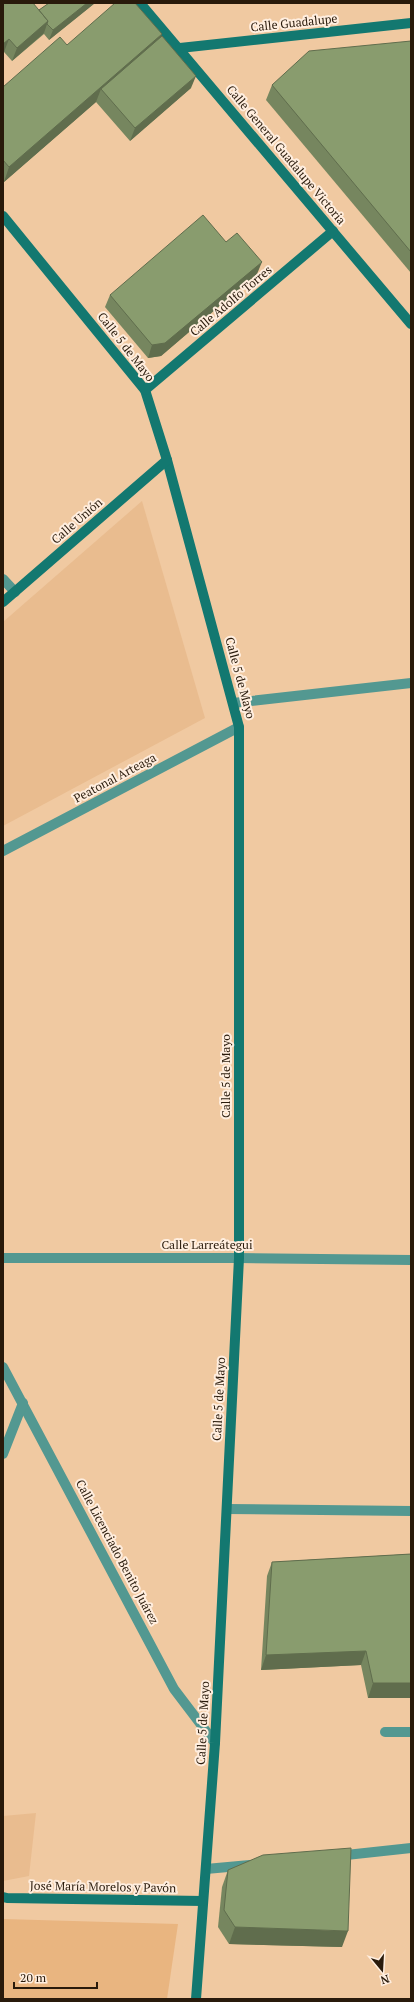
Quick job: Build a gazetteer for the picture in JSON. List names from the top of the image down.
{
  "streets": {
    "main road": [
      "Calle Guadalupe",
      "Calle General Guadalupe Victoria",
      "Calle Adolfo Torres",
      "Calle 5 de Mayo",
      "Calle Unión",
      "José María Morelos y Pavón"
    ],
    "street": ["Peatonal Arteaga", "Calle Larreátegui", "Calle Licenciado Benito Juárez"]
  },
  "crossings": [
    ["Calle Guadalupe", "Calle General Guadalupe Victoria"],
    ["Calle General Guadalupe Victoria", "Calle Adolfo Torres"],
    ["Calle Adolfo Torres", "Calle 5 de Mayo"],
    ["Calle 5 de Mayo", "Calle Unión"],
    ["Calle 5 de Mayo", "Peatonal Arteaga"],
    ["Calle 5 de Mayo", "Calle Larreátegui"],
    ["Calle 5 de Mayo", "Calle Licenciado Benito Juárez"],
    ["Calle 5 de Mayo", "José María Morelos y Pavón"]
  ],
  "scale_bar": "20 m",
  "north": "bottom"
}
